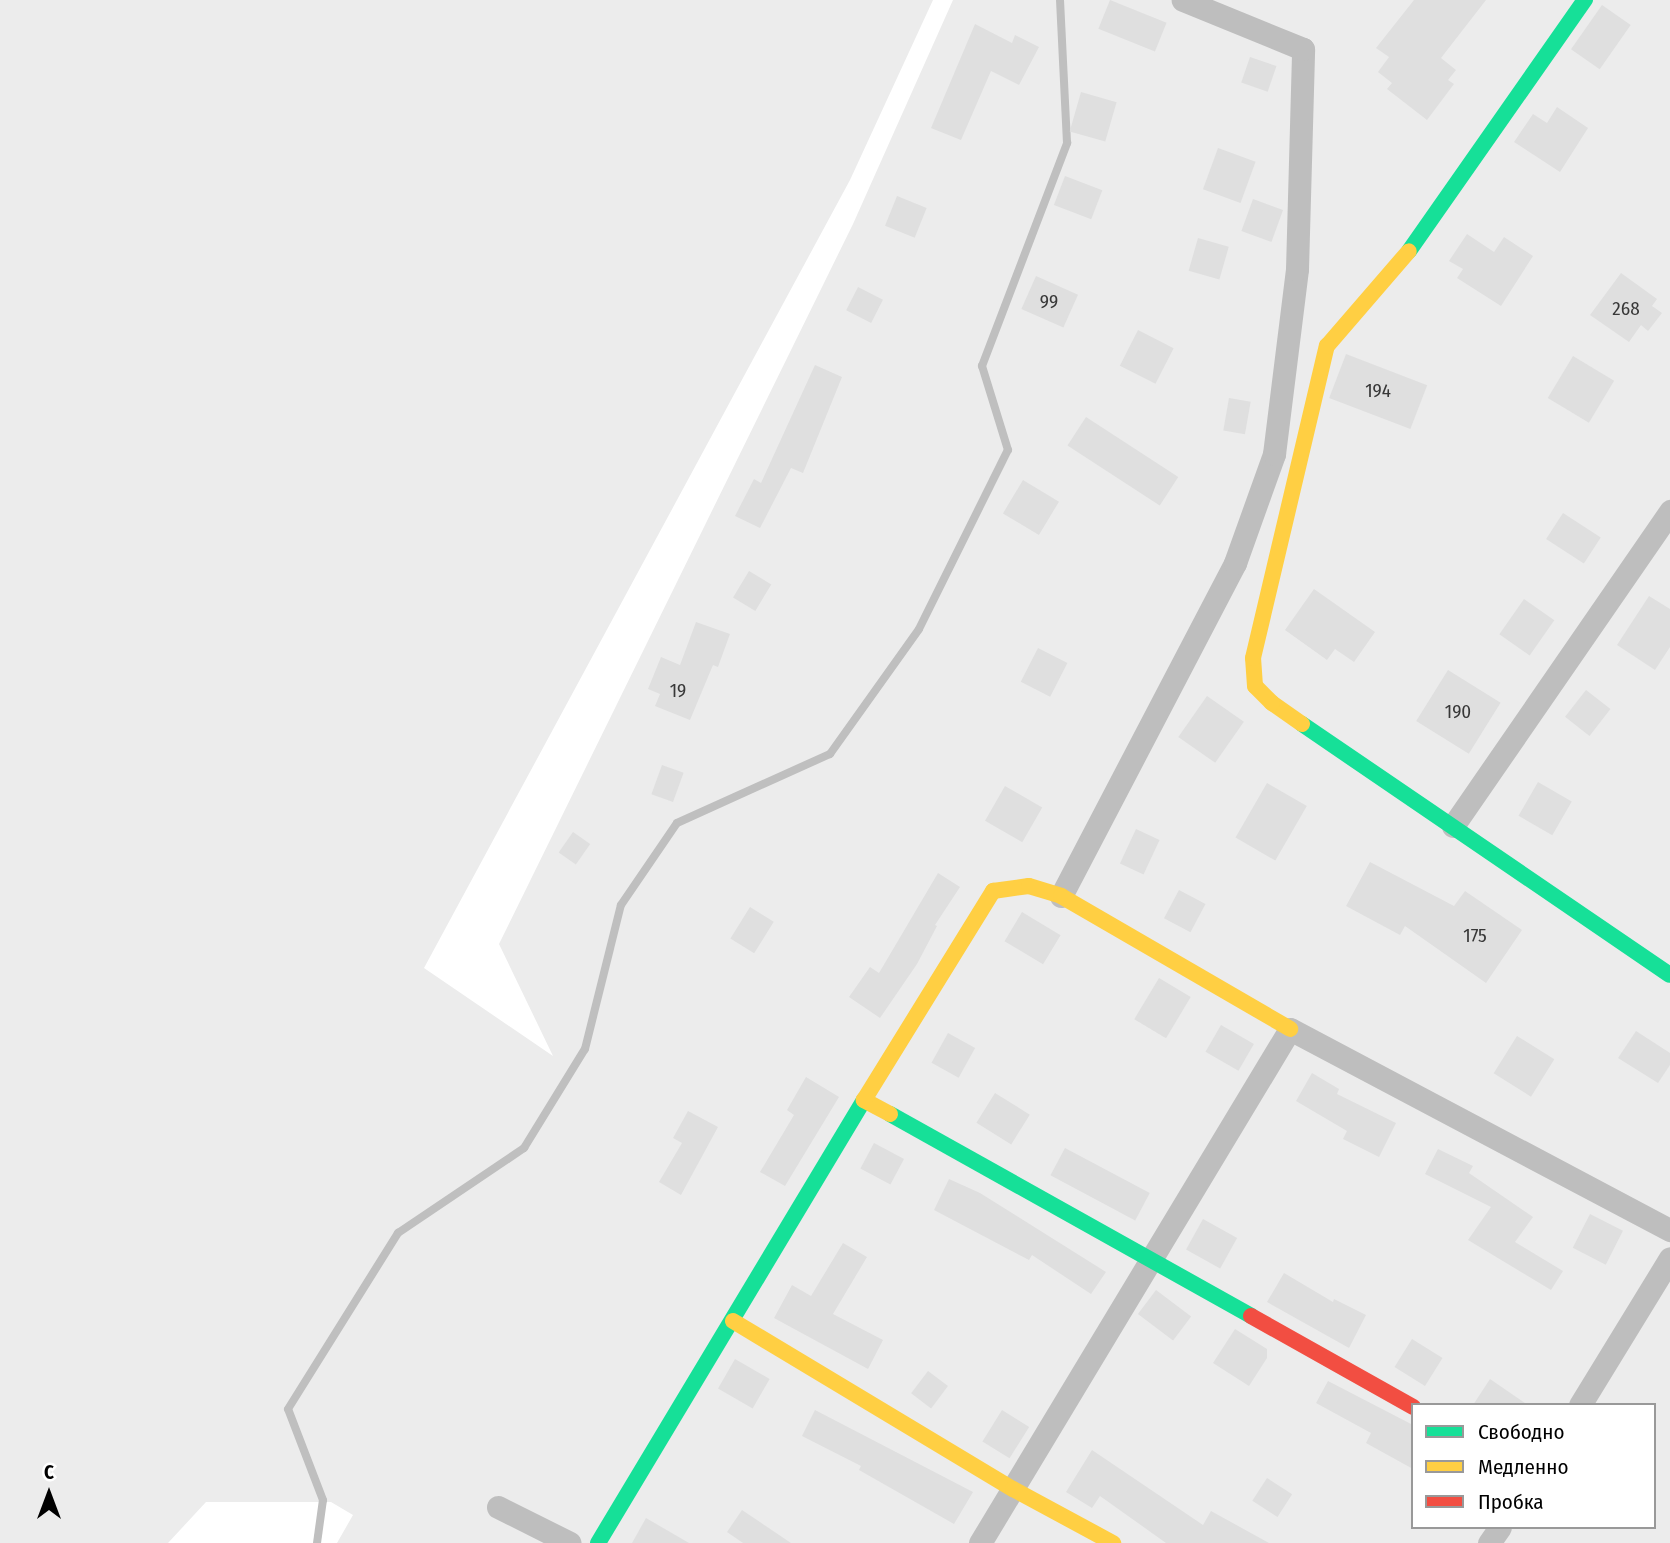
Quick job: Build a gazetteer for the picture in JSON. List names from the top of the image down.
{
  "house_numbers": [
    "99",
    "268",
    "194",
    "19",
    "190",
    "175"
  ],
  "legend": ["Свободно", "Медленно", "Пробка"],
  "north": "top"
}
